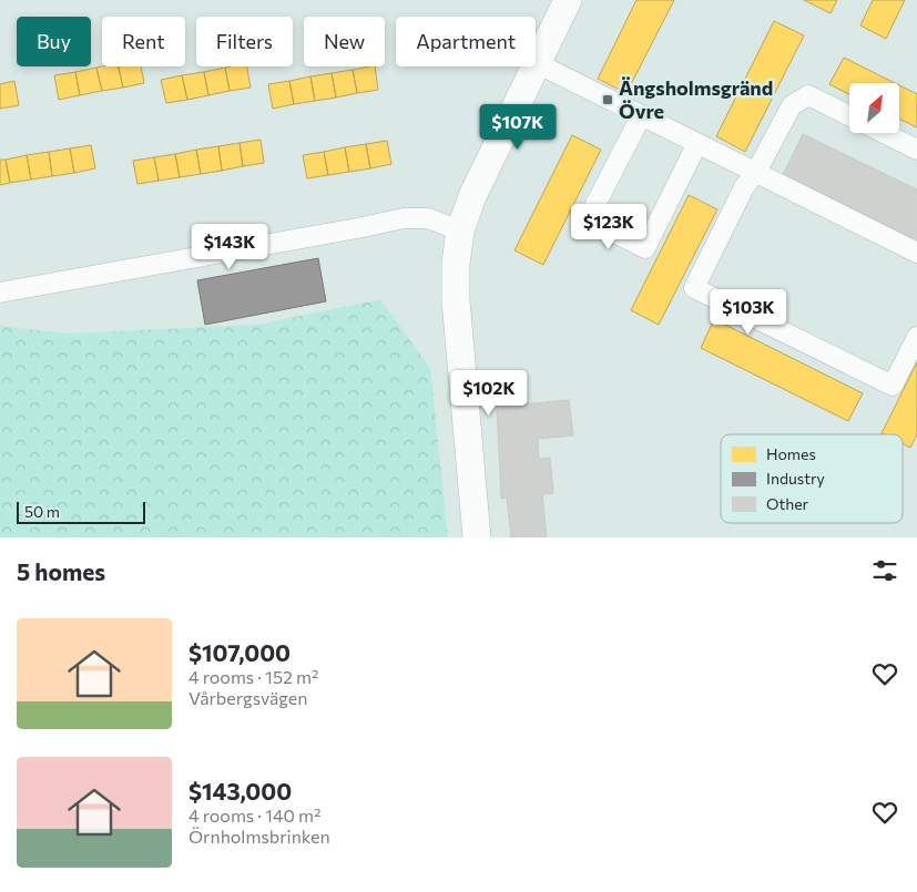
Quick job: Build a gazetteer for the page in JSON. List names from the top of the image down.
{
  "places": {
    "transit": ["Ängsholmsgränd Övre"]
  },
  "legend": ["Homes", "Industry", "Other"],
  "scale_bar": "50 m",
  "north": "top right",
  "page": {
    "chip": [
      "Buy",
      "Rent",
      "Filters",
      "New",
      "Apartment"
    ],
    "price": [
      "$107K",
      "$123K",
      "$143K",
      "$103K",
      "$102K"
    ],
    "scale": "50 m",
    "heading": "5 homes",
    "list": [
      {
        "name": "$107,000",
        "note": "4 rooms · 152 m² · Vårbergsvägen"
      },
      {
        "name": "$143,000",
        "note": "4 rooms · 140 m² · Örnholmsbrinken"
      }
    ]
  }
}
